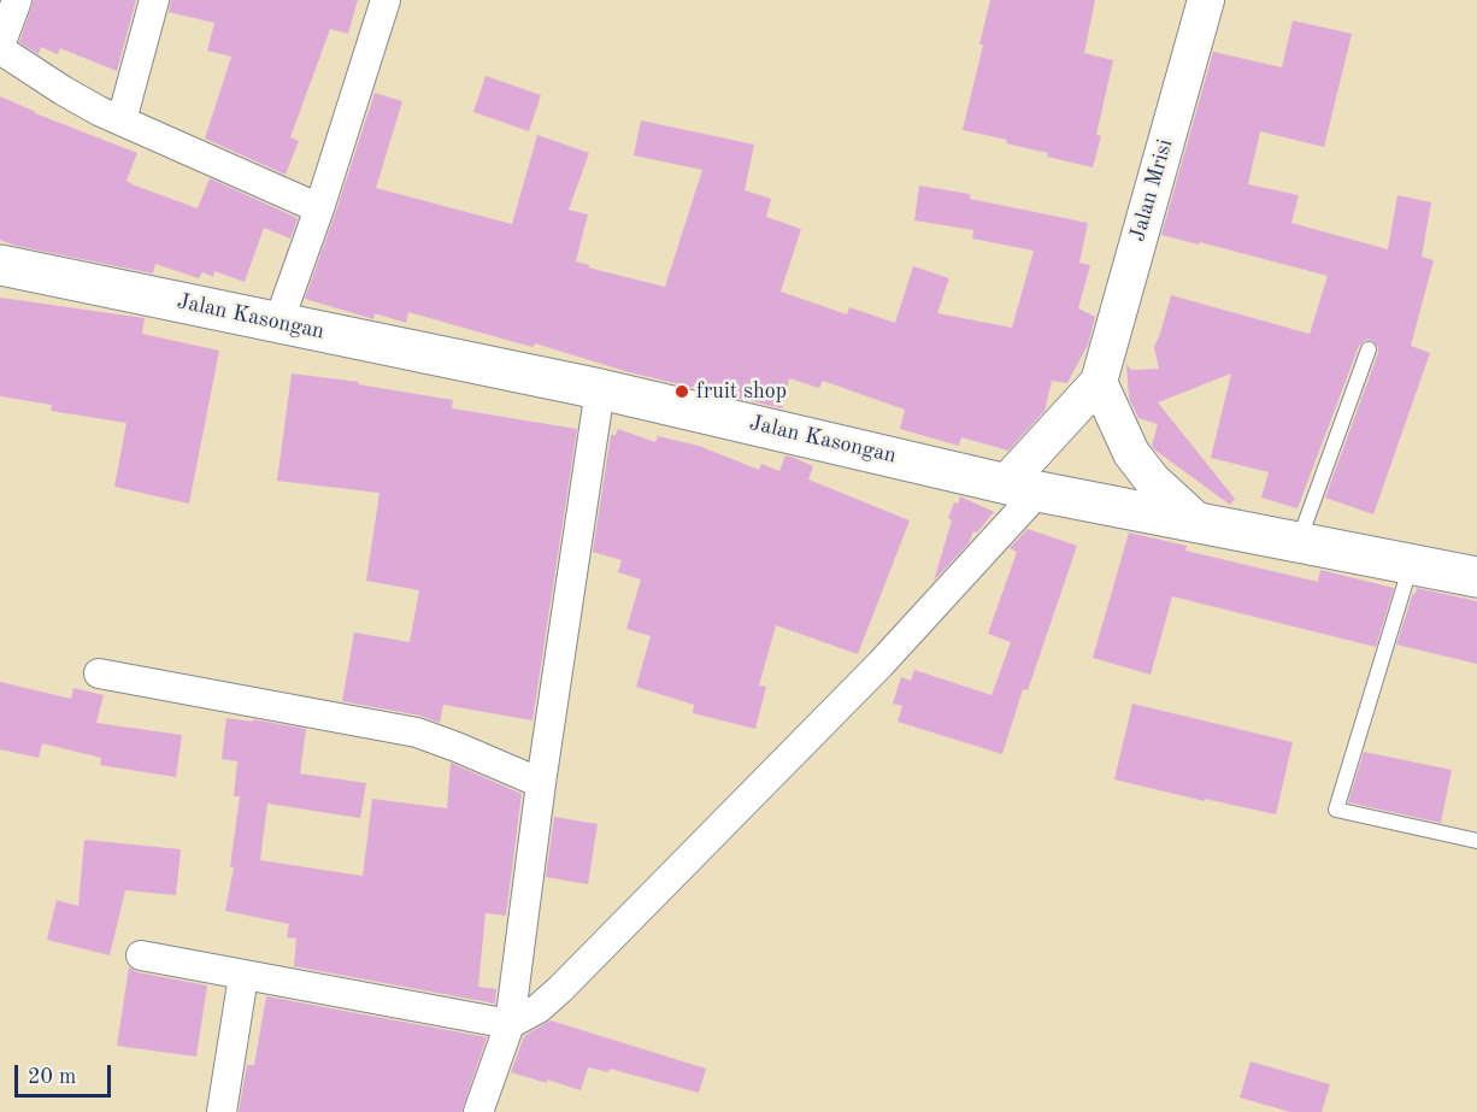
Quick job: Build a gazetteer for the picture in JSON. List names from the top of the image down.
{
  "streets": {
    "main road": ["Jalan Kasongan"],
    "street": ["Jalan Mrisi"]
  },
  "places": ["fruit shop"],
  "scale_bar": "20 m"
}
